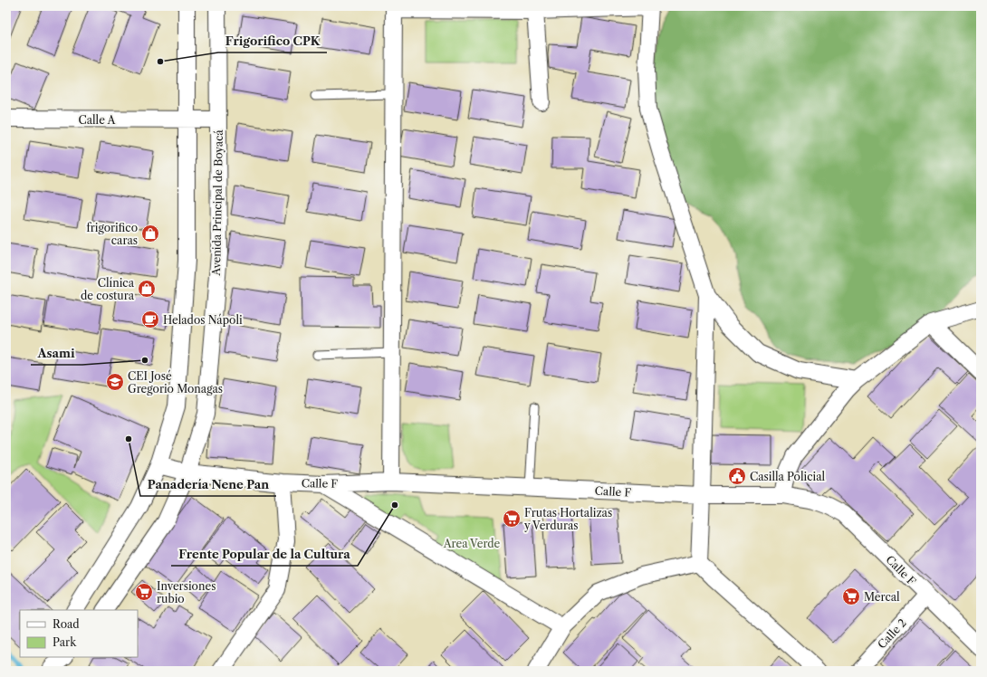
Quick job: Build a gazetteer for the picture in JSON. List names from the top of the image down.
{
  "streets": {
    "street": [
      "Calle A",
      "Avenida Principal de Boyacá",
      "Calle F",
      "Calle 2"
    ]
  },
  "crossings": [
    ["Calle A", "Avenida Principal de Boyacá"],
    ["Avenida Principal de Boyacá", "Calle F"],
    ["Calle F", "Calle 2"]
  ],
  "parks": ["Area Verde"],
  "places": {
    "other": [
      "Frigorifico CPK",
      "Asami",
      "Panadería Nene Pan",
      "Frente Popular de la Cultura"
    ],
    "shop": ["frigorifico caras", "Clínica de costura"],
    "cafe": ["Helados Nápoli"],
    "school or university": ["CEI José Gregorio Monagas"],
    "public building": ["Casilla Policial"],
    "supermarket": ["Frutas Hortalizas y Verduras", "Inversiones rubio", "Mercal"]
  },
  "legend": ["Road", "Park"]
}
